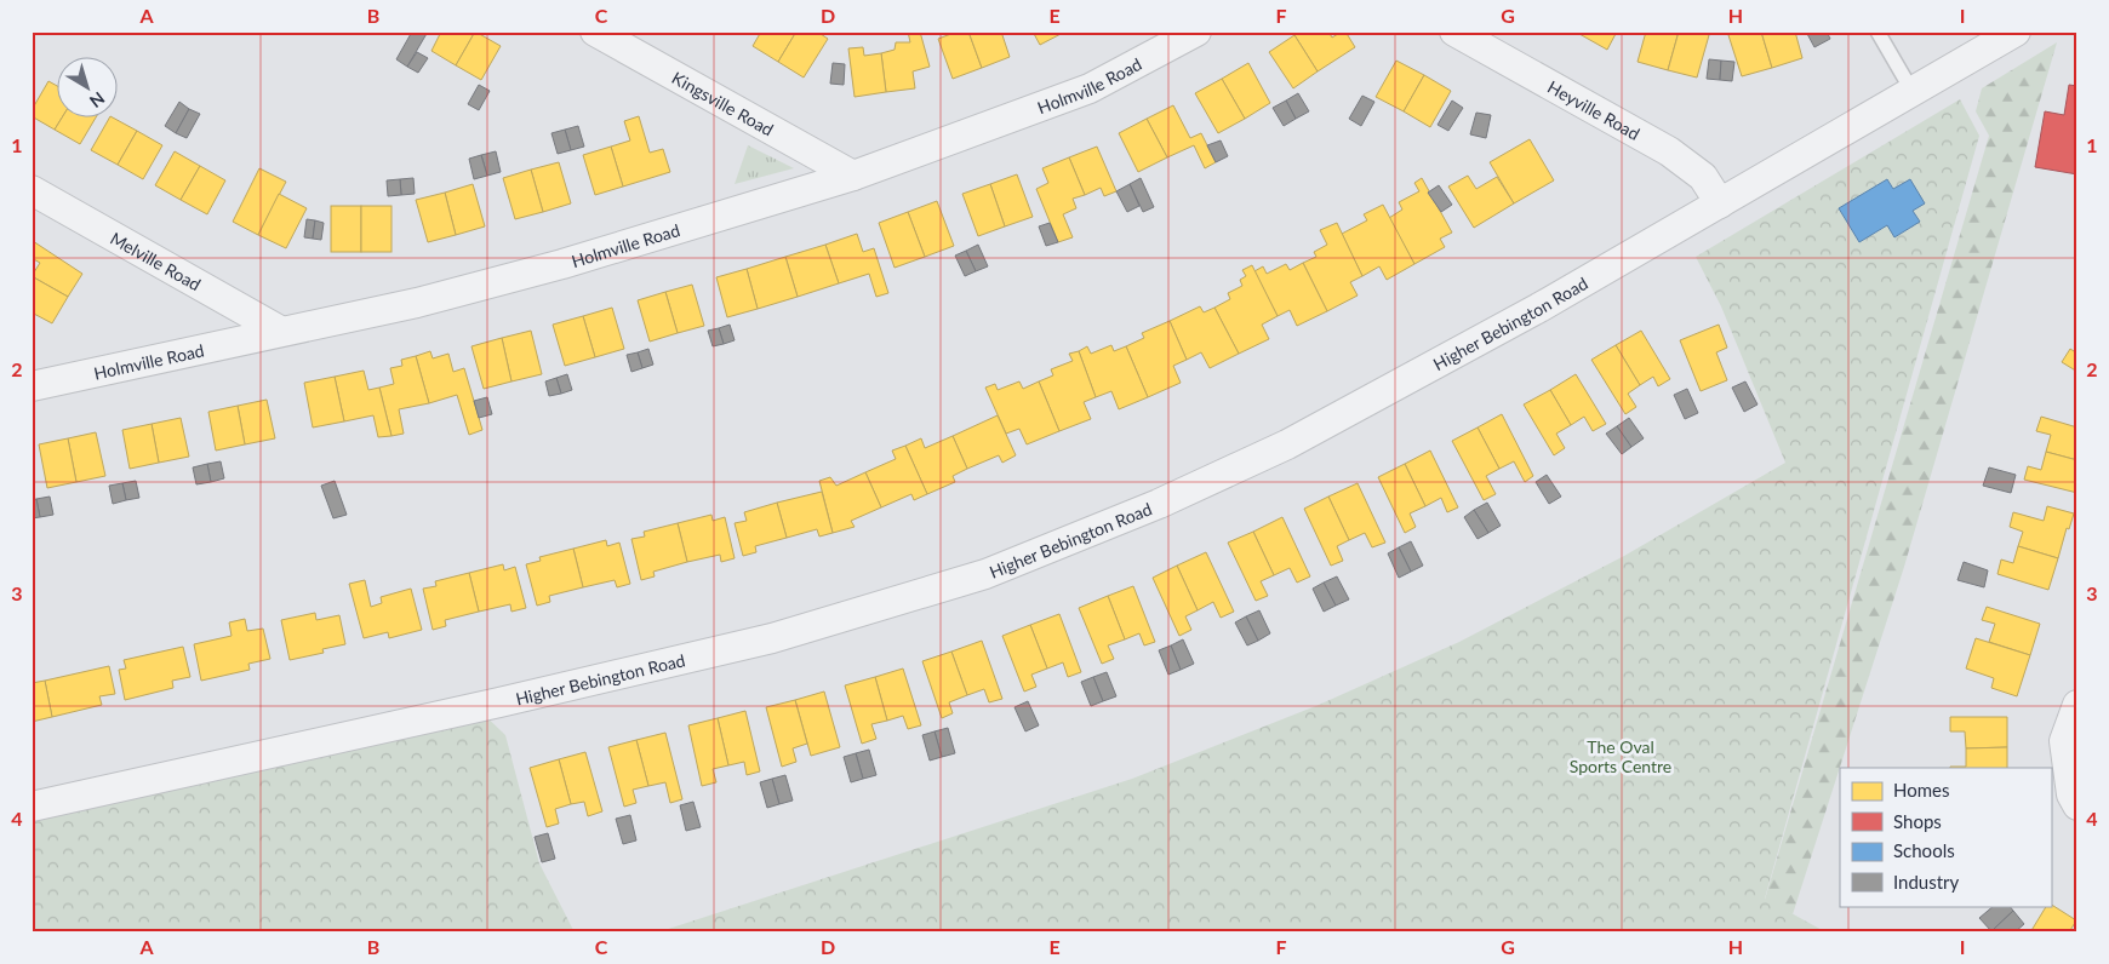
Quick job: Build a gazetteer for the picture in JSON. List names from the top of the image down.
{
  "streets": {
    "street": [
      "Holmville Road",
      "Kingsville Road",
      "Heyville Road",
      "Melville Road",
      "Higher Bebington Road"
    ]
  },
  "crossings": [
    ["Holmville Road", "Kingsville Road"],
    ["Holmville Road", "Melville Road"],
    ["Heyville Road", "Higher Bebington Road"]
  ],
  "parks": ["The Oval Sports Centre"],
  "legend": [
    "Homes",
    "Shops",
    "Schools",
    "Industry"
  ],
  "north": "bottom right",
  "grid": {
    "columns": [
      "A",
      "B",
      "C",
      "D",
      "E",
      "F",
      "G",
      "H",
      "I"
    ],
    "rows": [
      "1",
      "2",
      "3",
      "4"
    ]
  }
}
